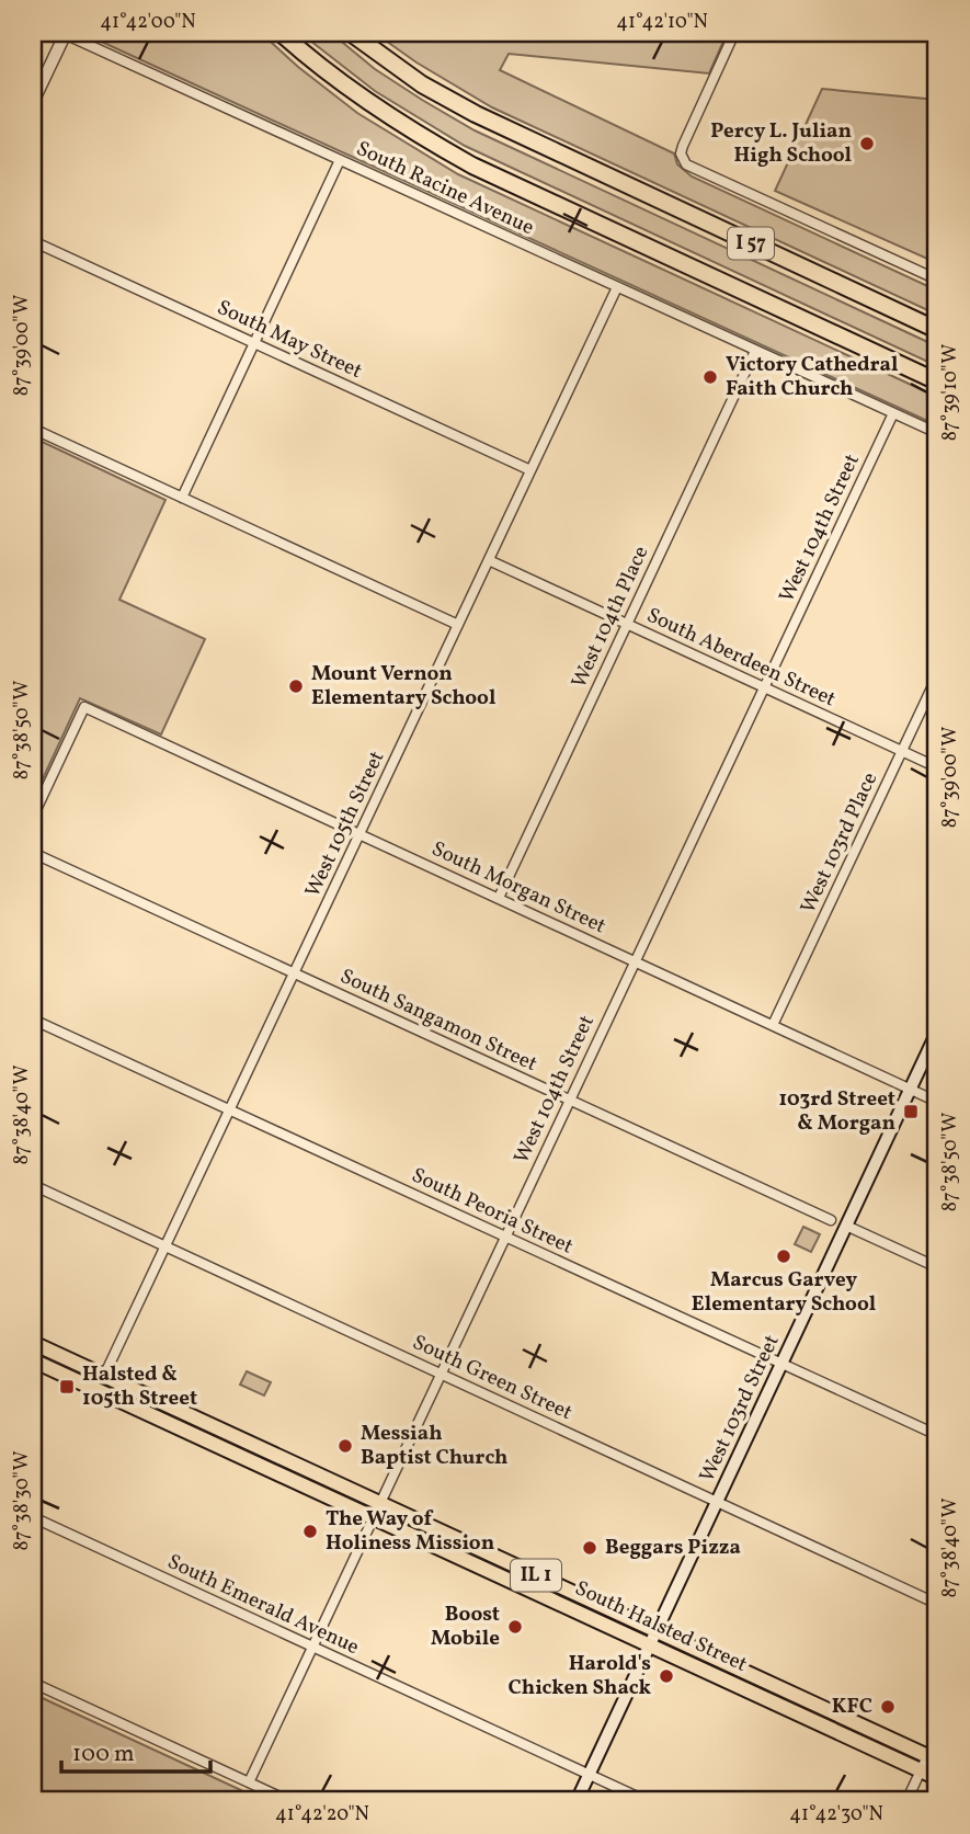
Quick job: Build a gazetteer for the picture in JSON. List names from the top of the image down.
{
  "streets": {
    "highway": ["I 57"],
    "main road": ["West 103rd Street", "IL 1", "South Halsted Street"],
    "street": [
      "South Racine Avenue",
      "South May Street",
      "West 104th Street",
      "West 104th Place",
      "South Aberdeen Street",
      "West 105th Street",
      "West 103rd Place",
      "South Morgan Street",
      "South Sangamon Street",
      "South Peoria Street",
      "South Green Street",
      "South Emerald Avenue"
    ]
  },
  "crossings": [
    ["South Racine Avenue", "West 104th Street"],
    ["South Racine Avenue", "West 104th Place"],
    ["South Racine Avenue", "West 105th Street"],
    ["South May Street", "West 105th Street"],
    ["West 104th Street", "South Aberdeen Street"],
    ["West 104th Street", "South Morgan Street"],
    ["West 104th Street", "South Sangamon Street"],
    ["West 104th Street", "South Peoria Street"],
    ["West 104th Street", "South Green Street"],
    ["West 104th Street", "South Emerald Avenue"],
    ["West 104th Street", "South Halsted Street"],
    ["West 104th Place", "South Aberdeen Street"],
    ["West 104th Place", "South Morgan Street"],
    ["South Aberdeen Street", "West 105th Street"],
    ["South Aberdeen Street", "West 103rd Place"],
    ["West 105th Street", "South Morgan Street"],
    ["West 105th Street", "South Sangamon Street"],
    ["West 105th Street", "South Peoria Street"],
    ["West 105th Street", "South Green Street"],
    ["West 105th Street", "South Halsted Street"],
    ["West 103rd Place", "South Morgan Street"],
    ["South Morgan Street", "West 103rd Street"],
    ["South Peoria Street", "West 103rd Street"],
    ["South Green Street", "West 103rd Street"],
    ["West 103rd Street", "South Emerald Avenue"],
    ["West 103rd Street", "South Halsted Street"]
  ],
  "places": {
    "other": [
      "Percy L. Julian High School",
      "Victory Cathedral Faith Church",
      "Mount Vernon Elementary School",
      "Marcus Garvey Elementary School",
      "Messiah Baptist Church",
      "The Way of Holiness Mission",
      "Beggars Pizza",
      "Boost Mobile",
      "Harold's Chicken Shack",
      "KFC"
    ],
    "transit": ["103rd Street & Morgan", "Halsted & 105th Street"]
  },
  "scale_bar": "100 m",
  "coordinates": [
    "41°42'00\"N",
    "41°42'10\"N",
    "87°39'00\"W",
    "87°39'10\"W",
    "87°38'50\"W",
    "87°38'40\"W",
    "87°38'30\"W",
    "41°42'20\"N",
    "41°42'30\"N"
  ]
}
